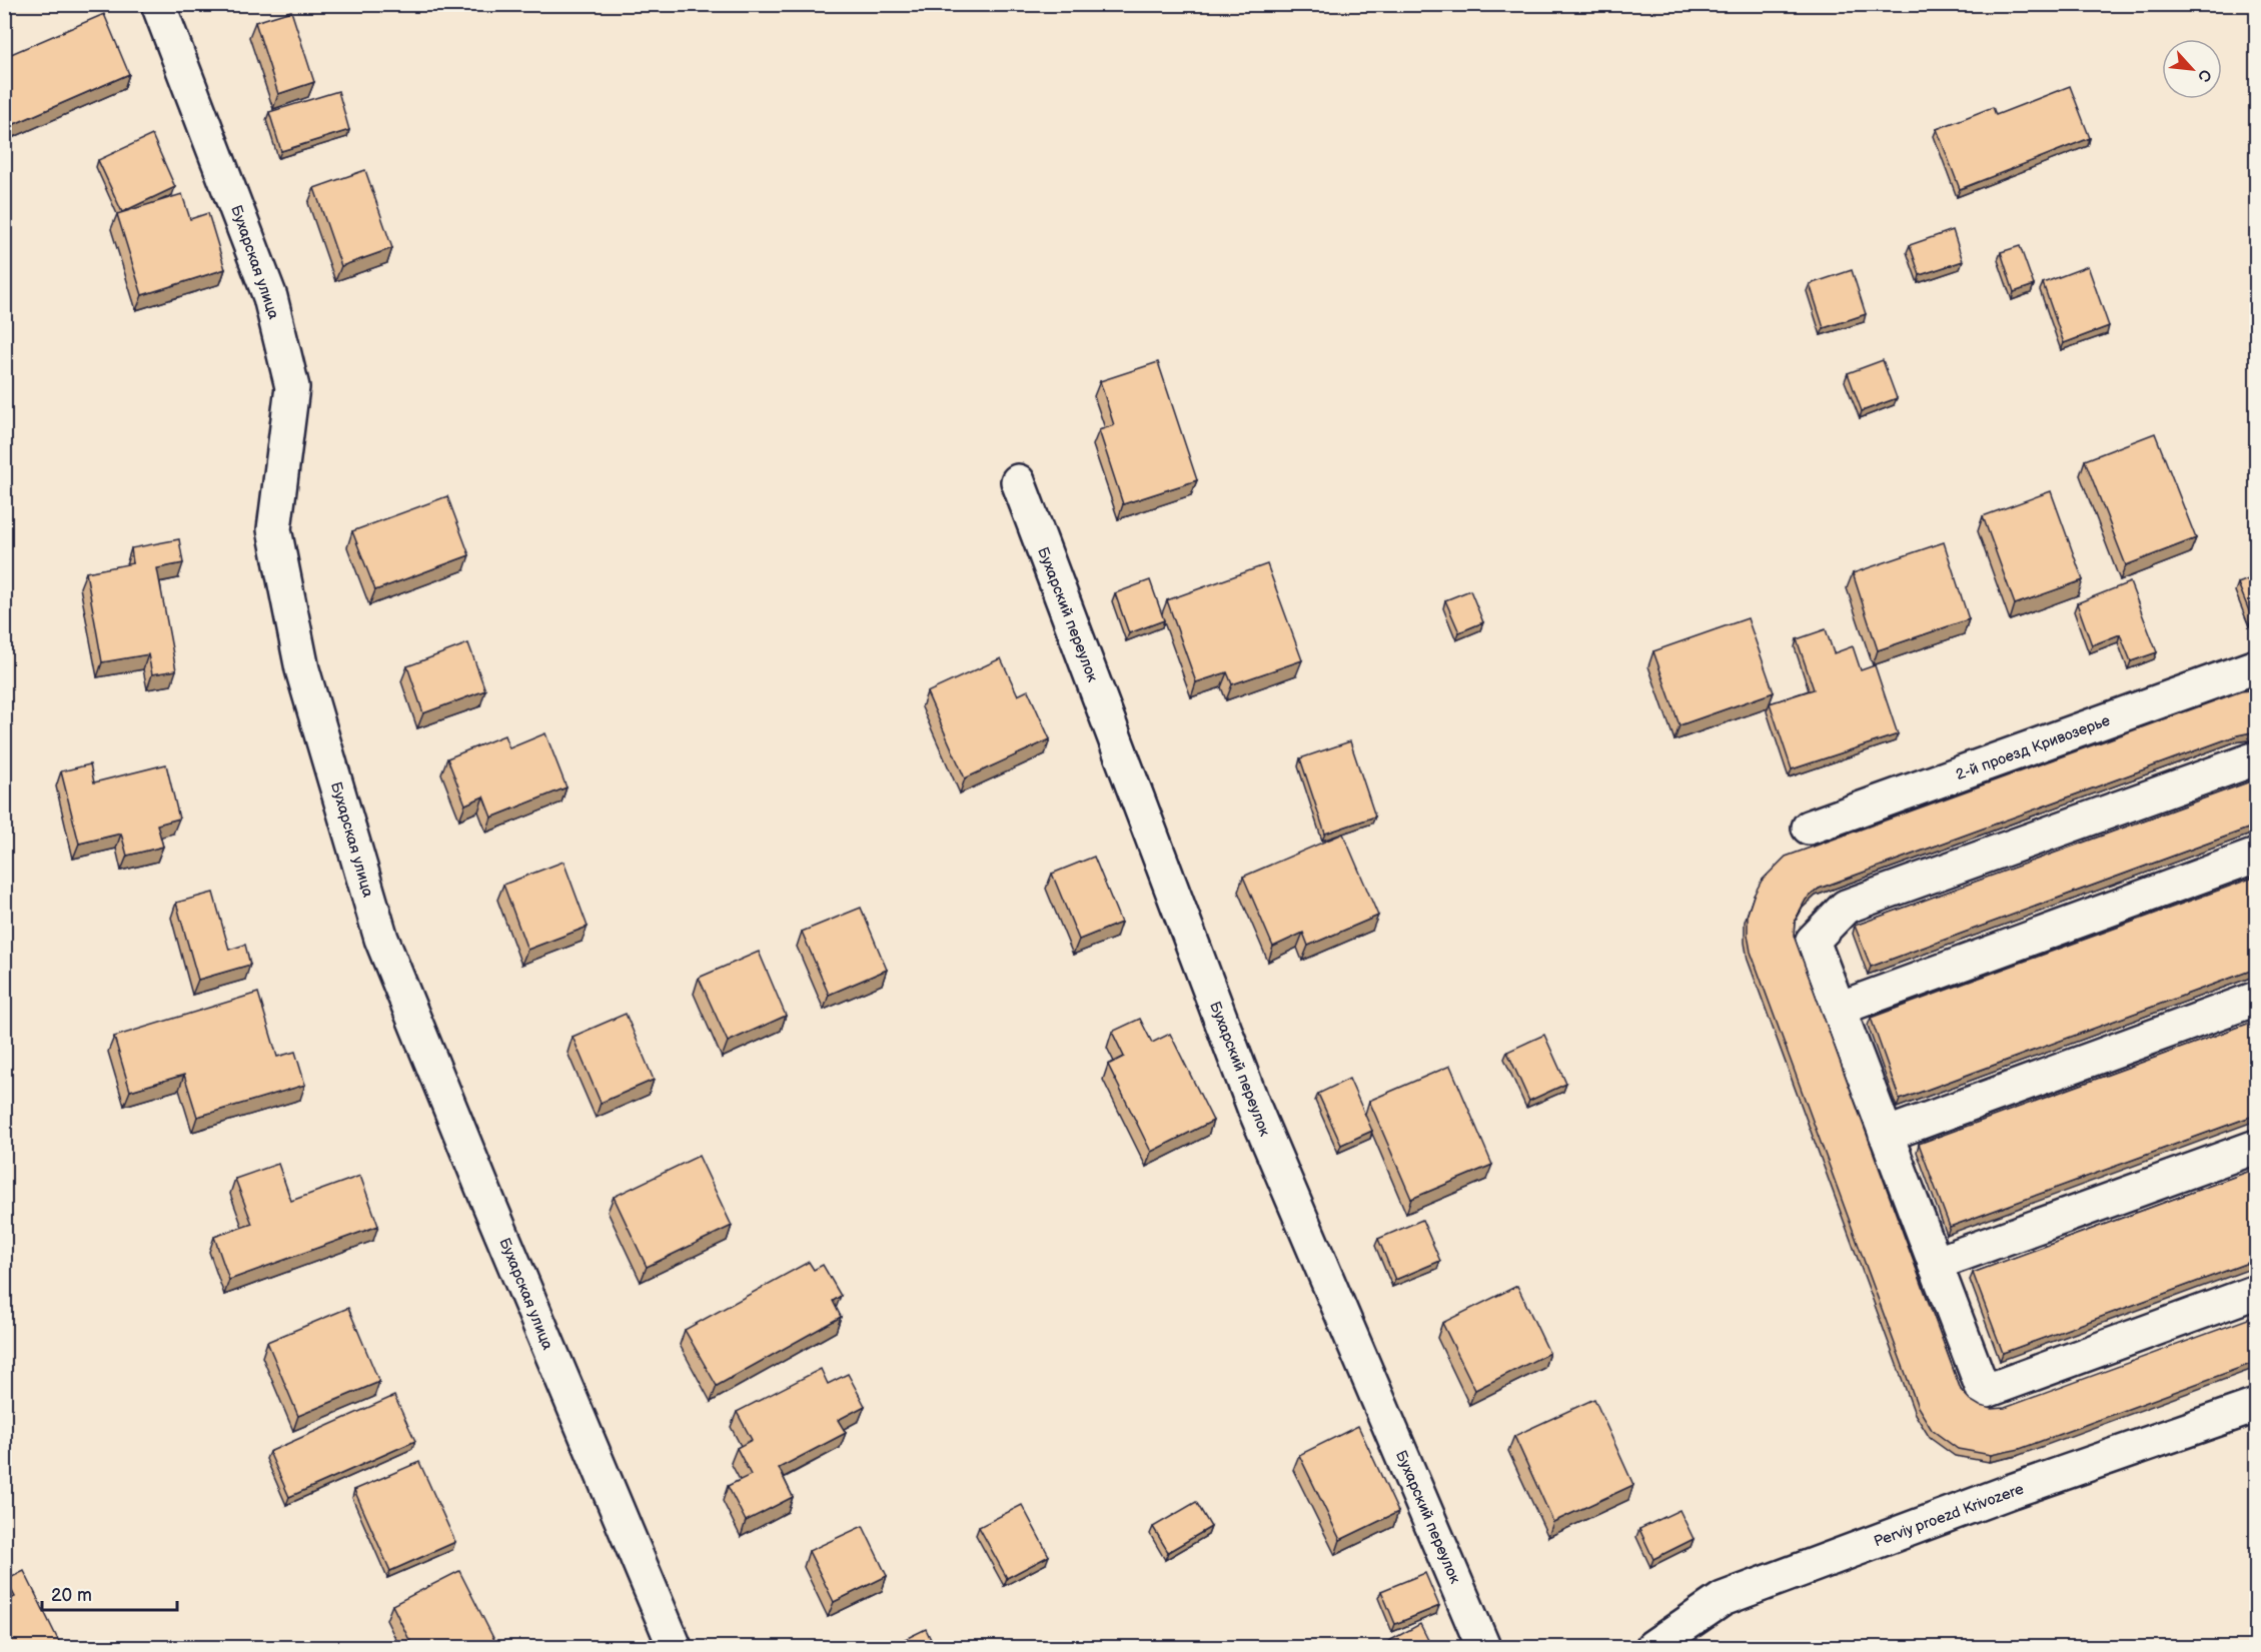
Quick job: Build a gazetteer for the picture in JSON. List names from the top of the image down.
{
  "streets": {
    "street": [
      "Бухарская улица",
      "Бухарский переулок",
      "2-й проезд Кривозерье",
      "Perviy proezd Krivozere"
    ]
  },
  "scale_bar": "20 m",
  "north": "bottom right"
}
